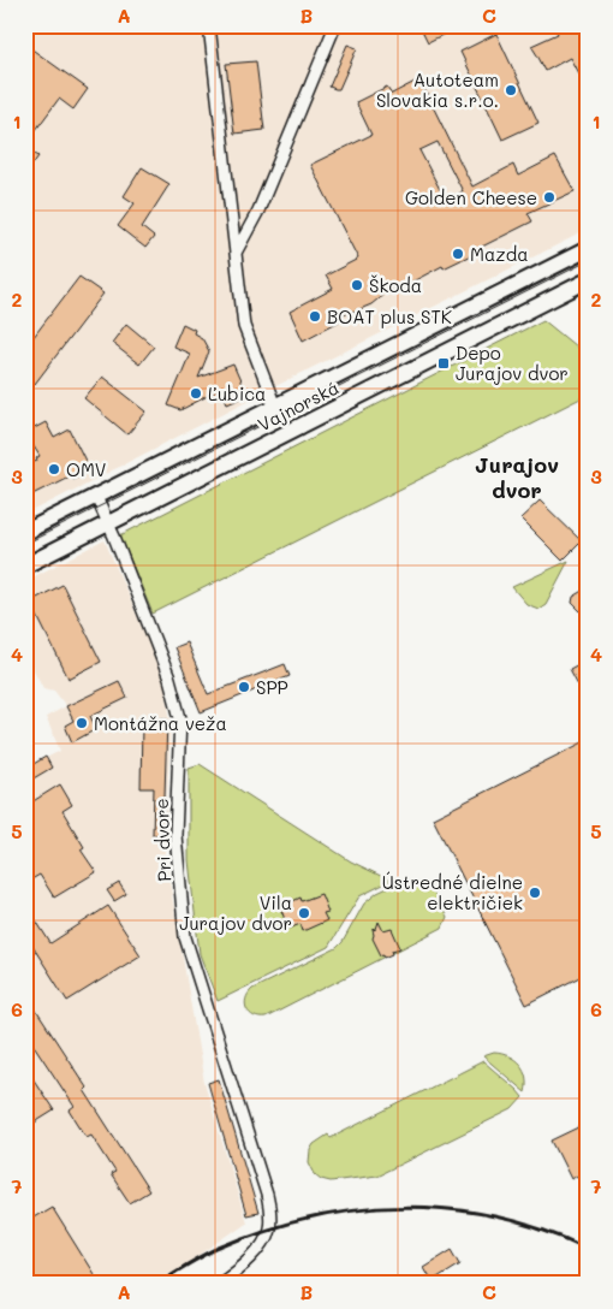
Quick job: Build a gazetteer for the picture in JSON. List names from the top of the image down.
{
  "streets": {
    "main road": ["Vajnorská"],
    "street": ["Pri dvore"]
  },
  "crossings": [
    ["Vajnorská", "Pri dvore"]
  ],
  "districts": ["Jurajov dvor"],
  "places": {
    "other": [
      "Autoteam Slovakia s.r.o.",
      "Golden Cheese",
      "Mazda",
      "Škoda",
      "BOAT plus STK",
      "Ľubica",
      "OMV",
      "SPP",
      "Montážna veža",
      "Ústredné dielne električiek",
      "Vila Jurajov dvor"
    ],
    "transit": ["Depo Jurajov dvor"]
  },
  "grid": {
    "columns": ["A", "B", "C"],
    "rows": [
      "1",
      "2",
      "3",
      "4",
      "5",
      "6",
      "7"
    ]
  }
}
